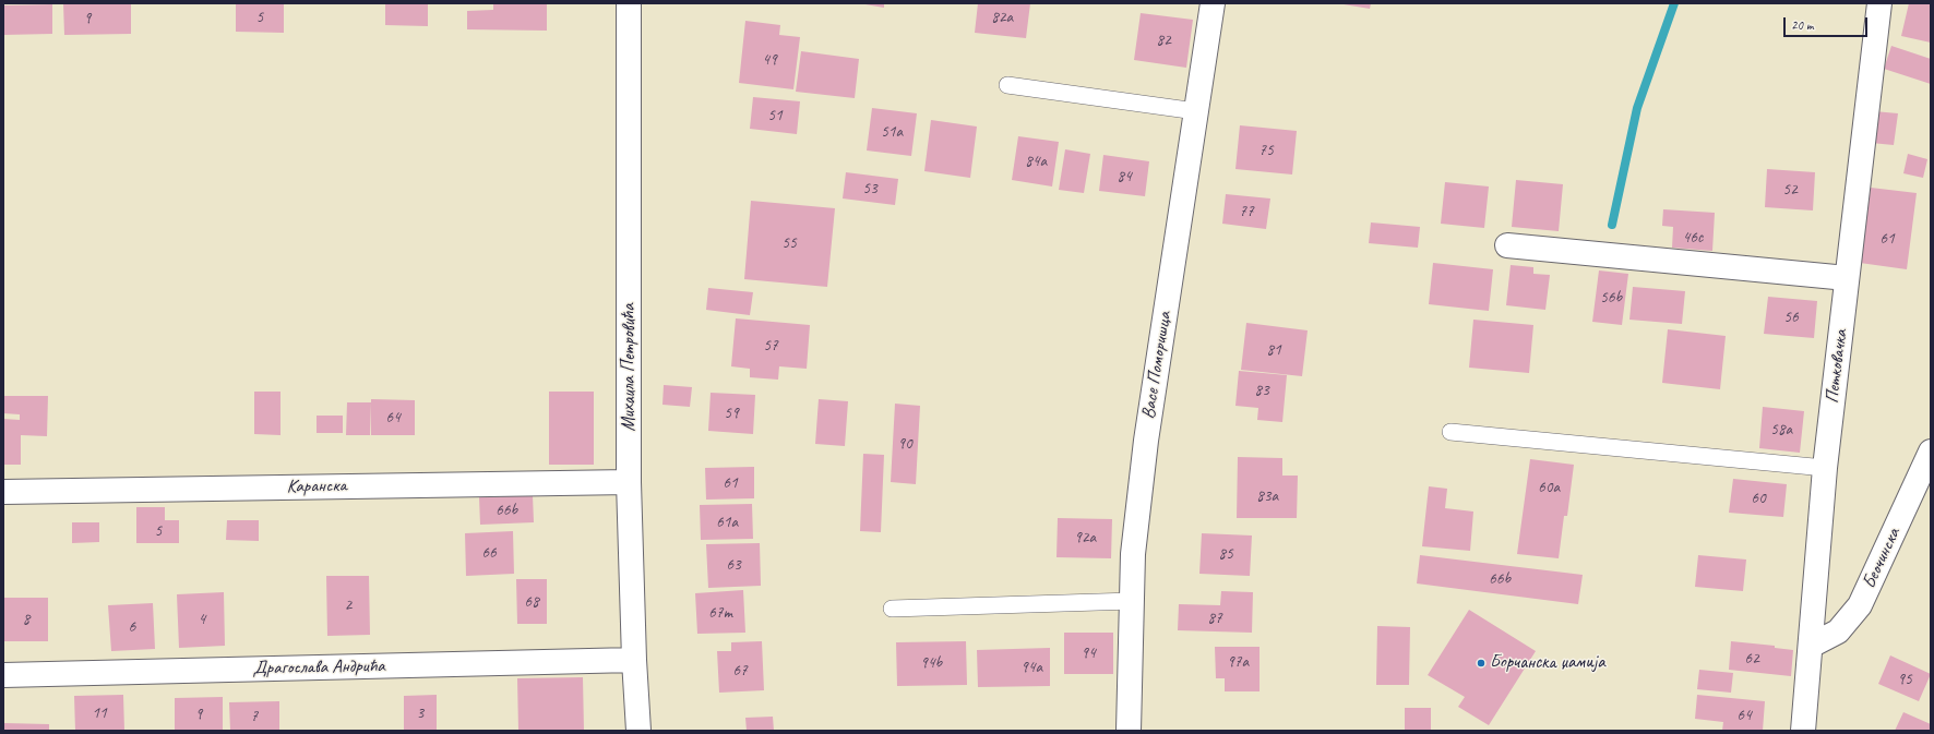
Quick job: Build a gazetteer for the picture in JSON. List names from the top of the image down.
{
  "streets": {
    "street": [
      "Васе Поморишца",
      "Петковачка",
      "Михаила Петровића",
      "Каранска",
      "Беочинска",
      "Драгослава Андрића"
    ]
  },
  "crossings": [
    ["Петковачка", "Беочинска"],
    ["Михаила Петровића", "Каранска"],
    ["Михаила Петровића", "Драгослава Андрића"]
  ],
  "places": ["Борчанска џамија"],
  "house_numbers": [
    "5",
    "82a",
    "9",
    "82",
    "49",
    "51",
    "51a",
    "75",
    "84a",
    "84",
    "53",
    "52",
    "77",
    "46c",
    "61",
    "55",
    "56b",
    "56",
    "57",
    "81",
    "83",
    "59",
    "64",
    "58a",
    "90",
    "61",
    "60a",
    "83a",
    "60",
    "66b",
    "61a",
    "5",
    "92a",
    "66",
    "85",
    "63",
    "66b",
    "68",
    "2",
    "67m",
    "87",
    "8",
    "4",
    "6",
    "94",
    "62",
    "97a",
    "94b",
    "94a",
    "67",
    "95",
    "11",
    "3",
    "9",
    "64",
    "7"
  ],
  "scale_bar": "20 m"
}
